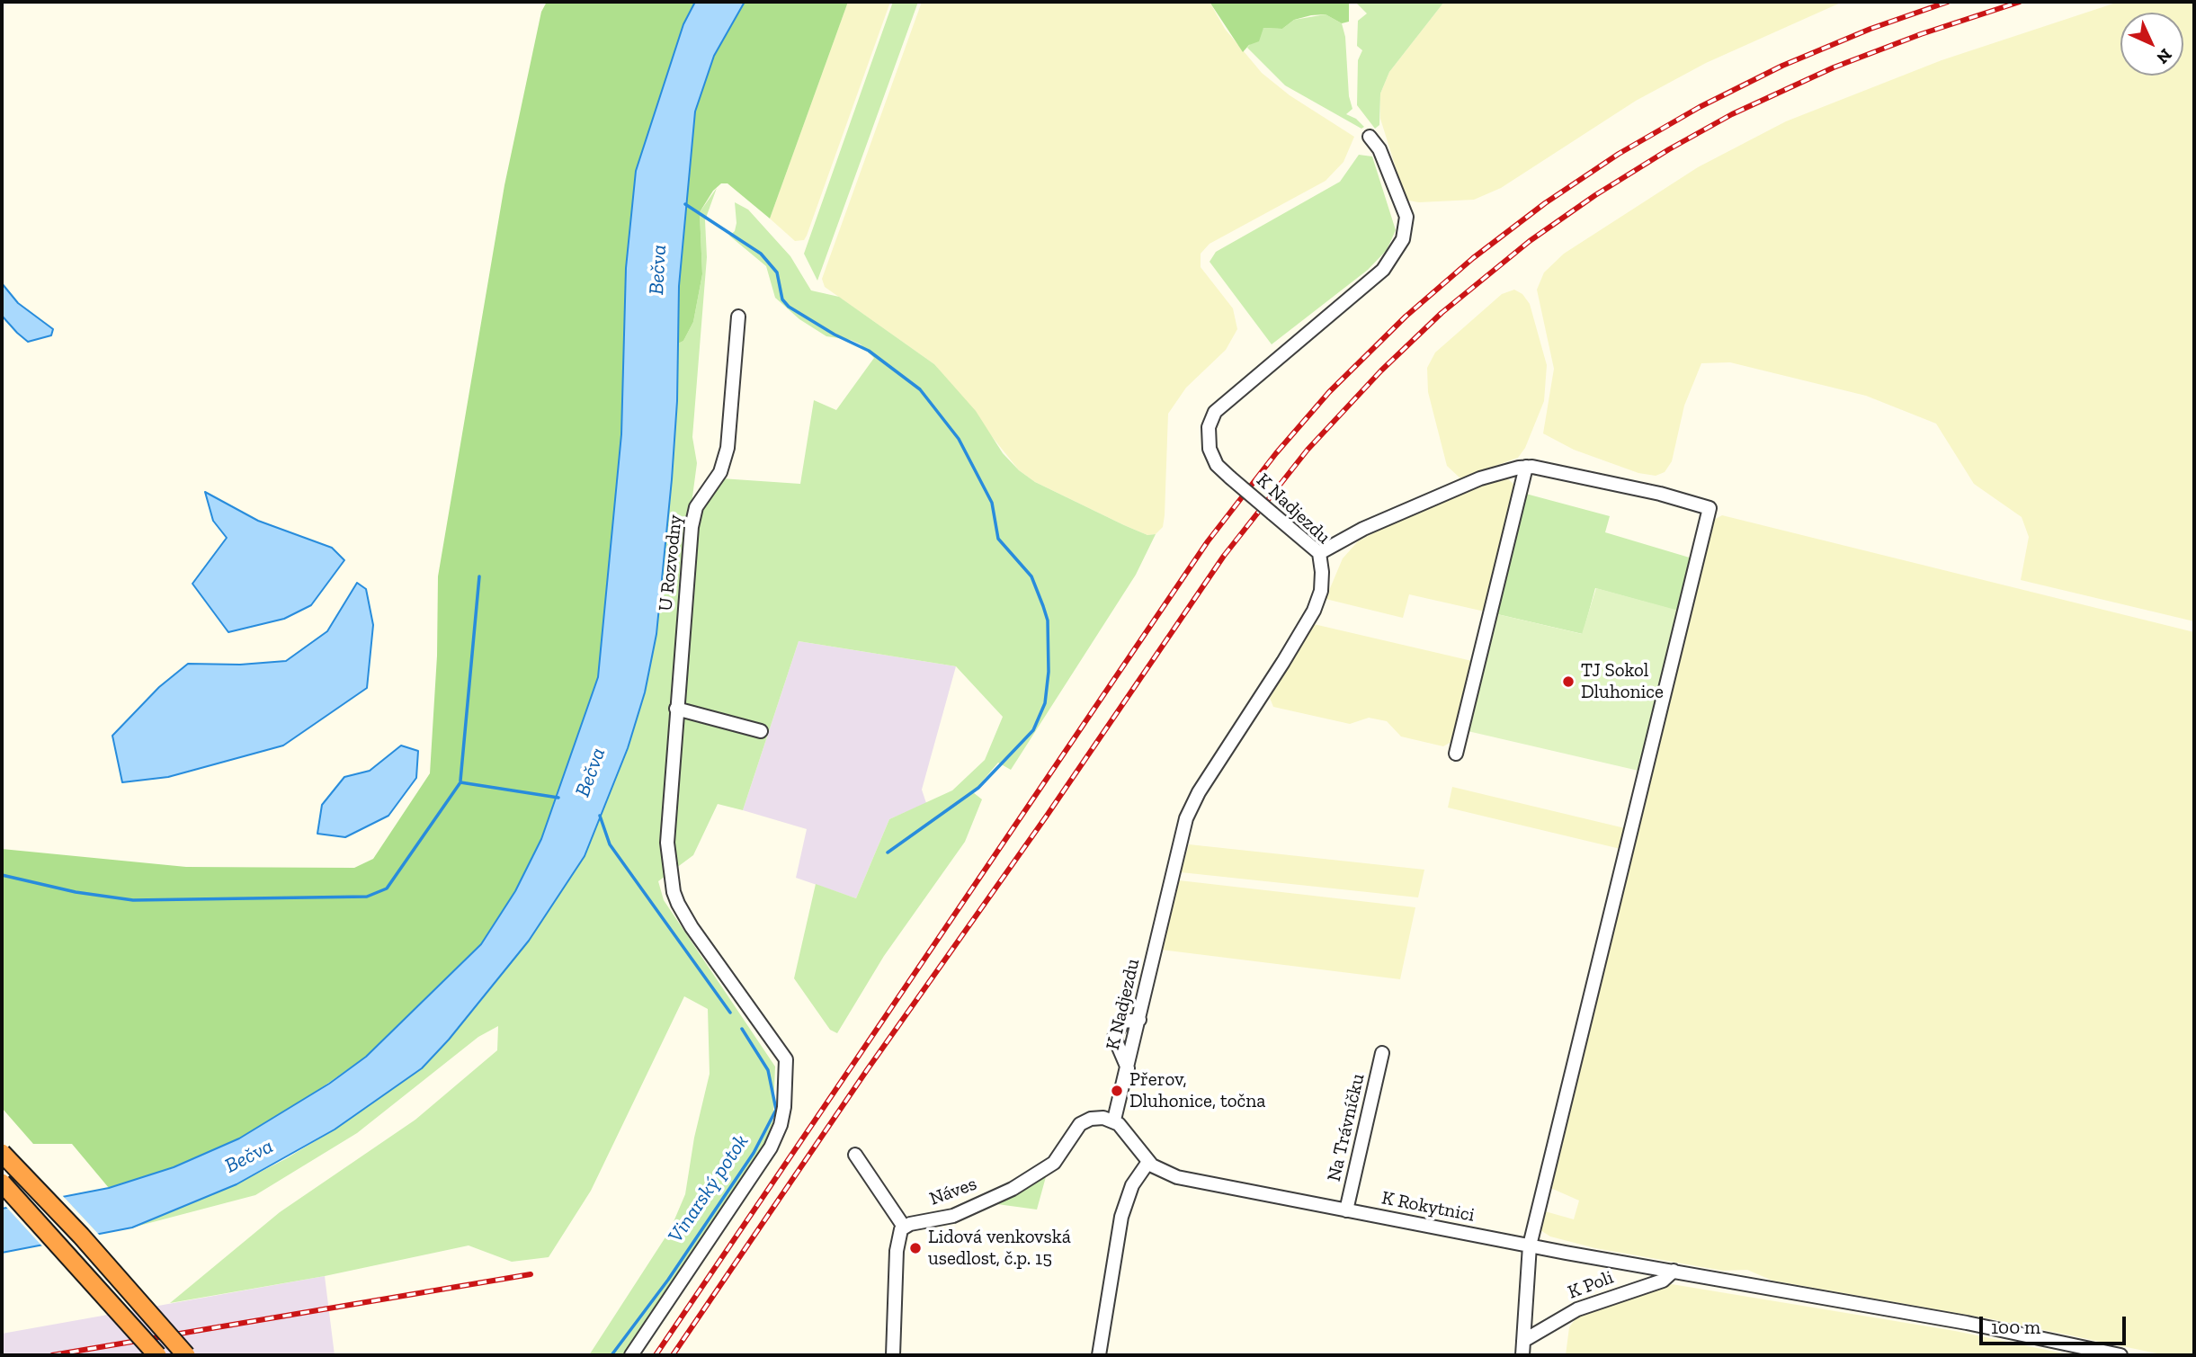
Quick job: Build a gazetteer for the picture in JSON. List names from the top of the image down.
{
  "streets": {
    "street": [
      "K Nadjezdu",
      "U Rozvodny",
      "Na Trávníčku",
      "Náves",
      "K Rokytnici",
      "K Poli"
    ]
  },
  "crossings": [
    ["K Nadjezdu", "Náves"],
    ["K Nadjezdu", "K Rokytnici"],
    ["Na Trávníčku", "K Rokytnici"],
    ["Náves", "K Rokytnici"],
    ["K Rokytnici", "K Poli"]
  ],
  "water": ["Bečva", "Vinarský potok"],
  "places": ["TJ Sokol Dluhonice", "Přerov, Dluhonice, točna", "Lidová venkovská usedlost, č.p. 15"],
  "scale_bar": "100 m",
  "north": "bottom right"
}
